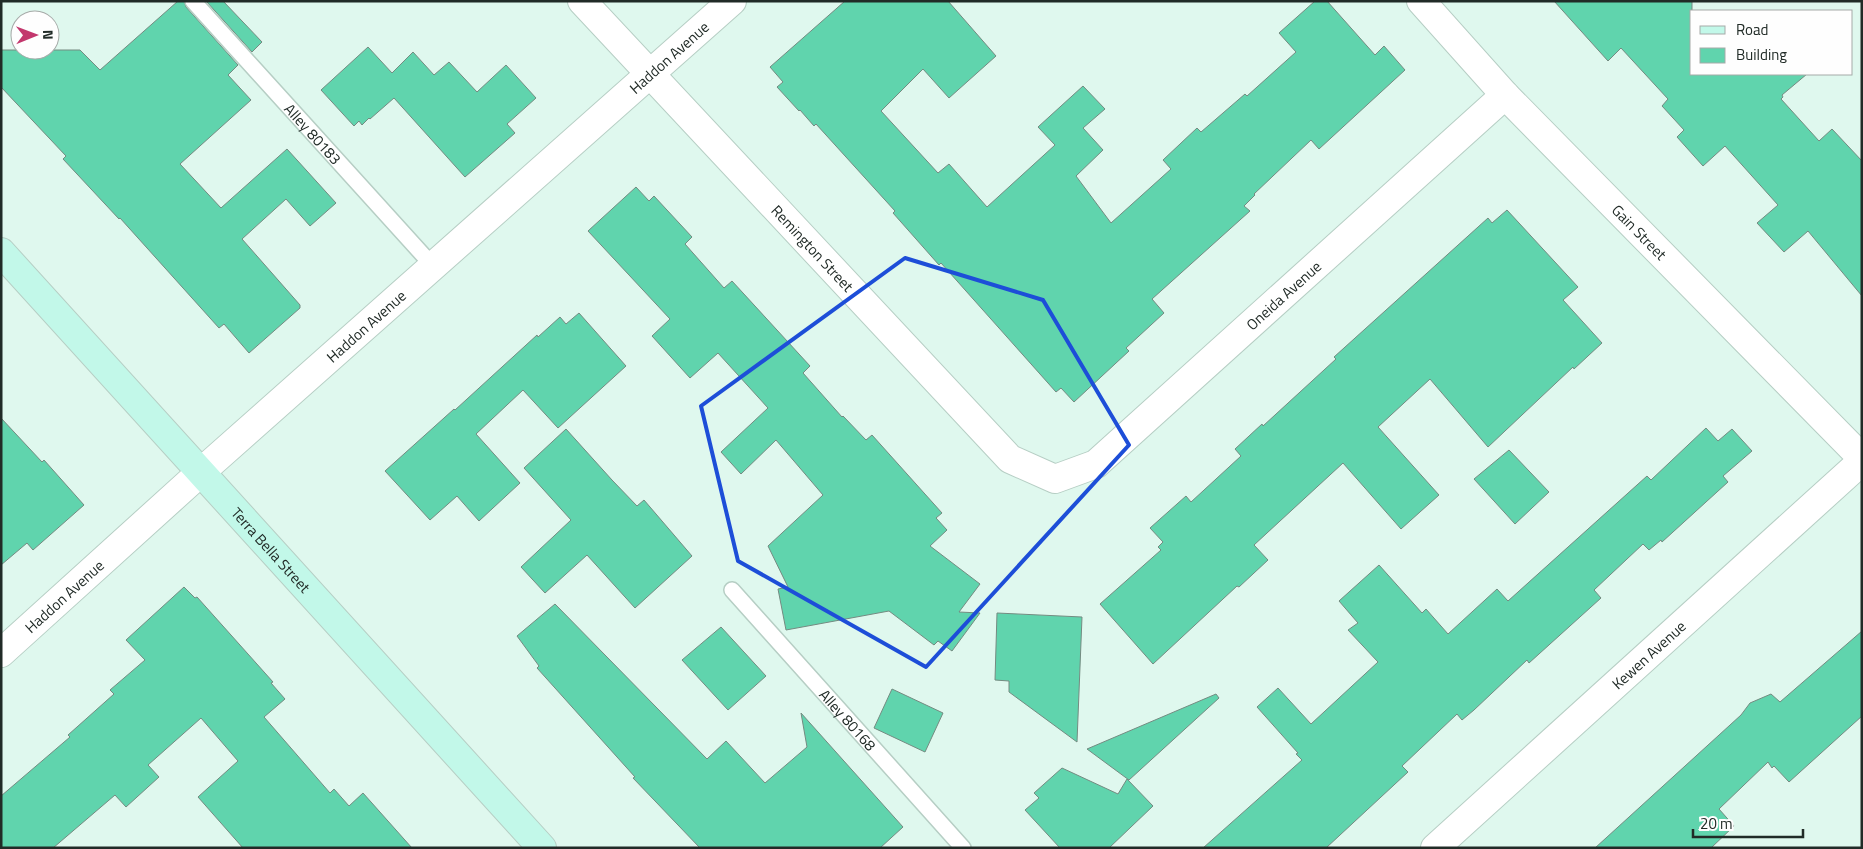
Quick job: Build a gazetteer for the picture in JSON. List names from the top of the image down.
{
  "streets": {
    "main road": ["Terra Bella Street"],
    "street": [
      "Haddon Avenue",
      "Gain Street",
      "Remington Street",
      "Oneida Avenue",
      "Kewen Avenue"
    ],
    "lane": ["Alley 80183", "Alley 80168"]
  },
  "crossings": [
    ["Haddon Avenue", "Alley 80183"],
    ["Haddon Avenue", "Remington Street"],
    ["Haddon Avenue", "Terra Bella Street"],
    ["Gain Street", "Oneida Avenue"],
    ["Gain Street", "Kewen Avenue"],
    ["Remington Street", "Oneida Avenue"]
  ],
  "legend": ["Road", "Building"],
  "scale_bar": "20 m",
  "north": "right"
}
